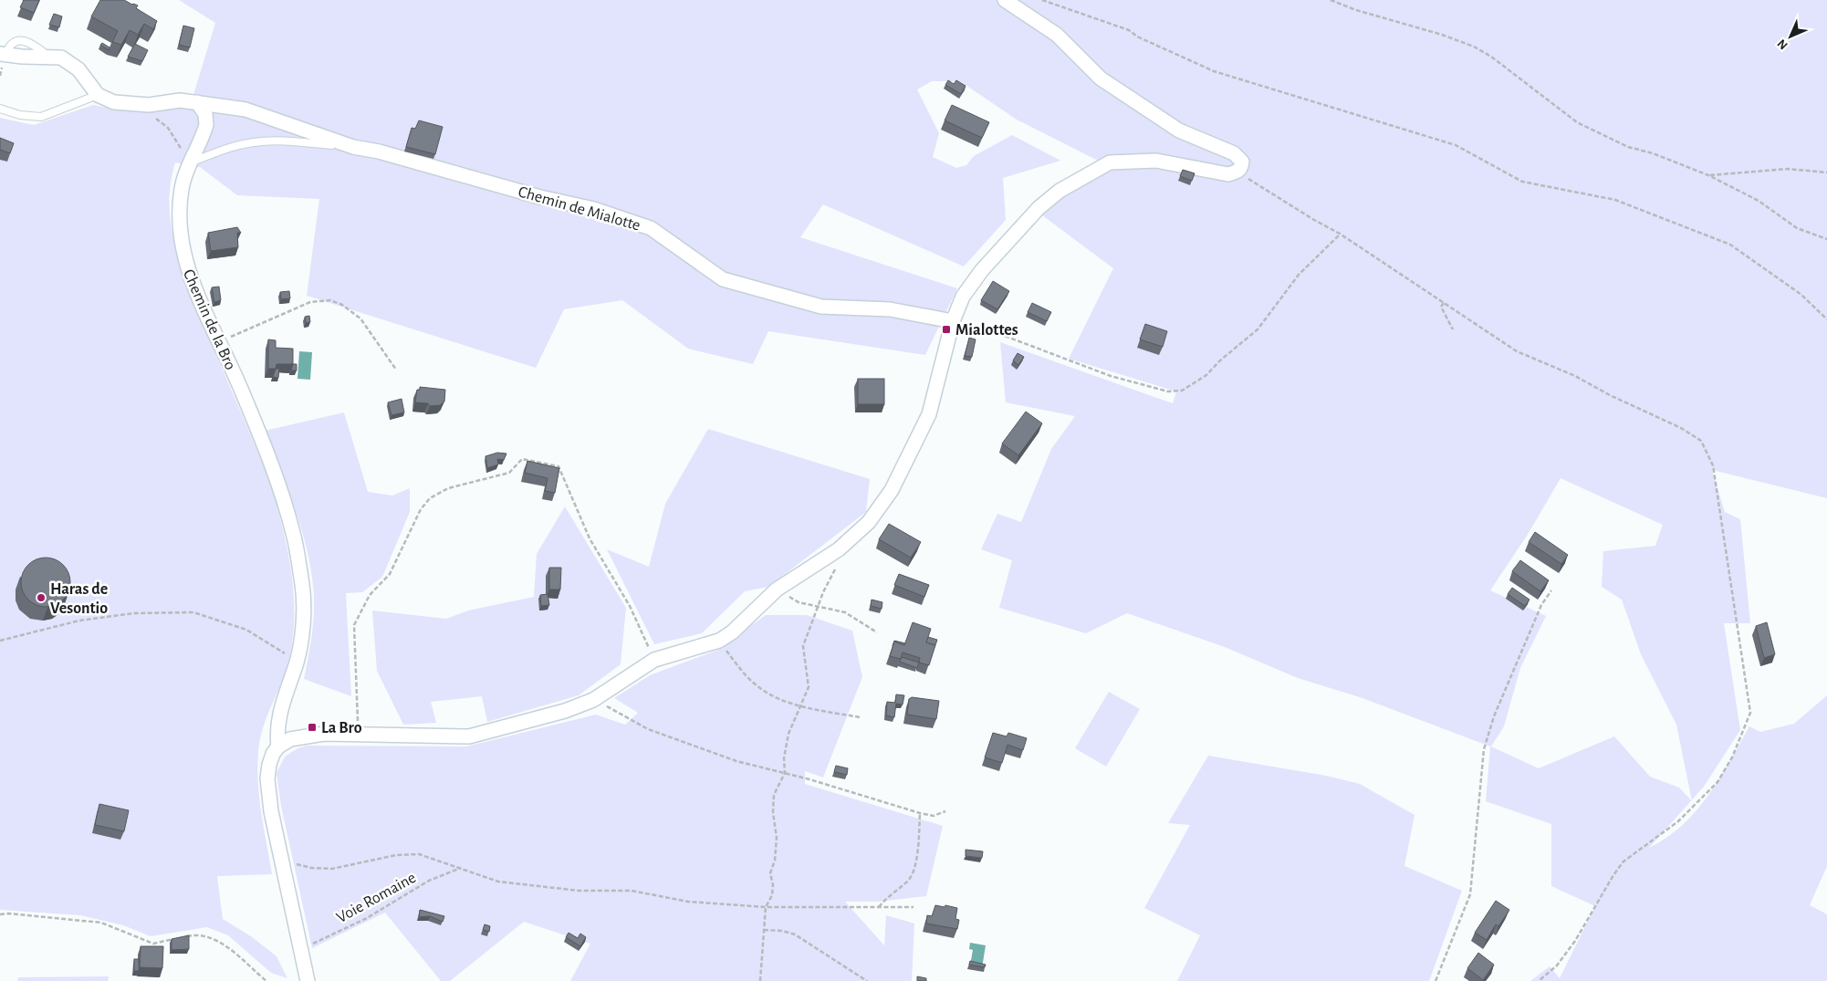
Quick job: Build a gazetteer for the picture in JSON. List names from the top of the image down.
{
  "streets": {
    "street": ["Chemin de Mialotte", "Chemin de la Bro"],
    "path": ["Voie Romaine"]
  },
  "crossings": [
    ["Chemin de Mialotte", "Chemin de la Bro"]
  ],
  "places": {
    "transit": ["Mialottes", "La Bro"],
    "other": ["Haras de Vesontio"]
  },
  "north": "bottom left"
}
